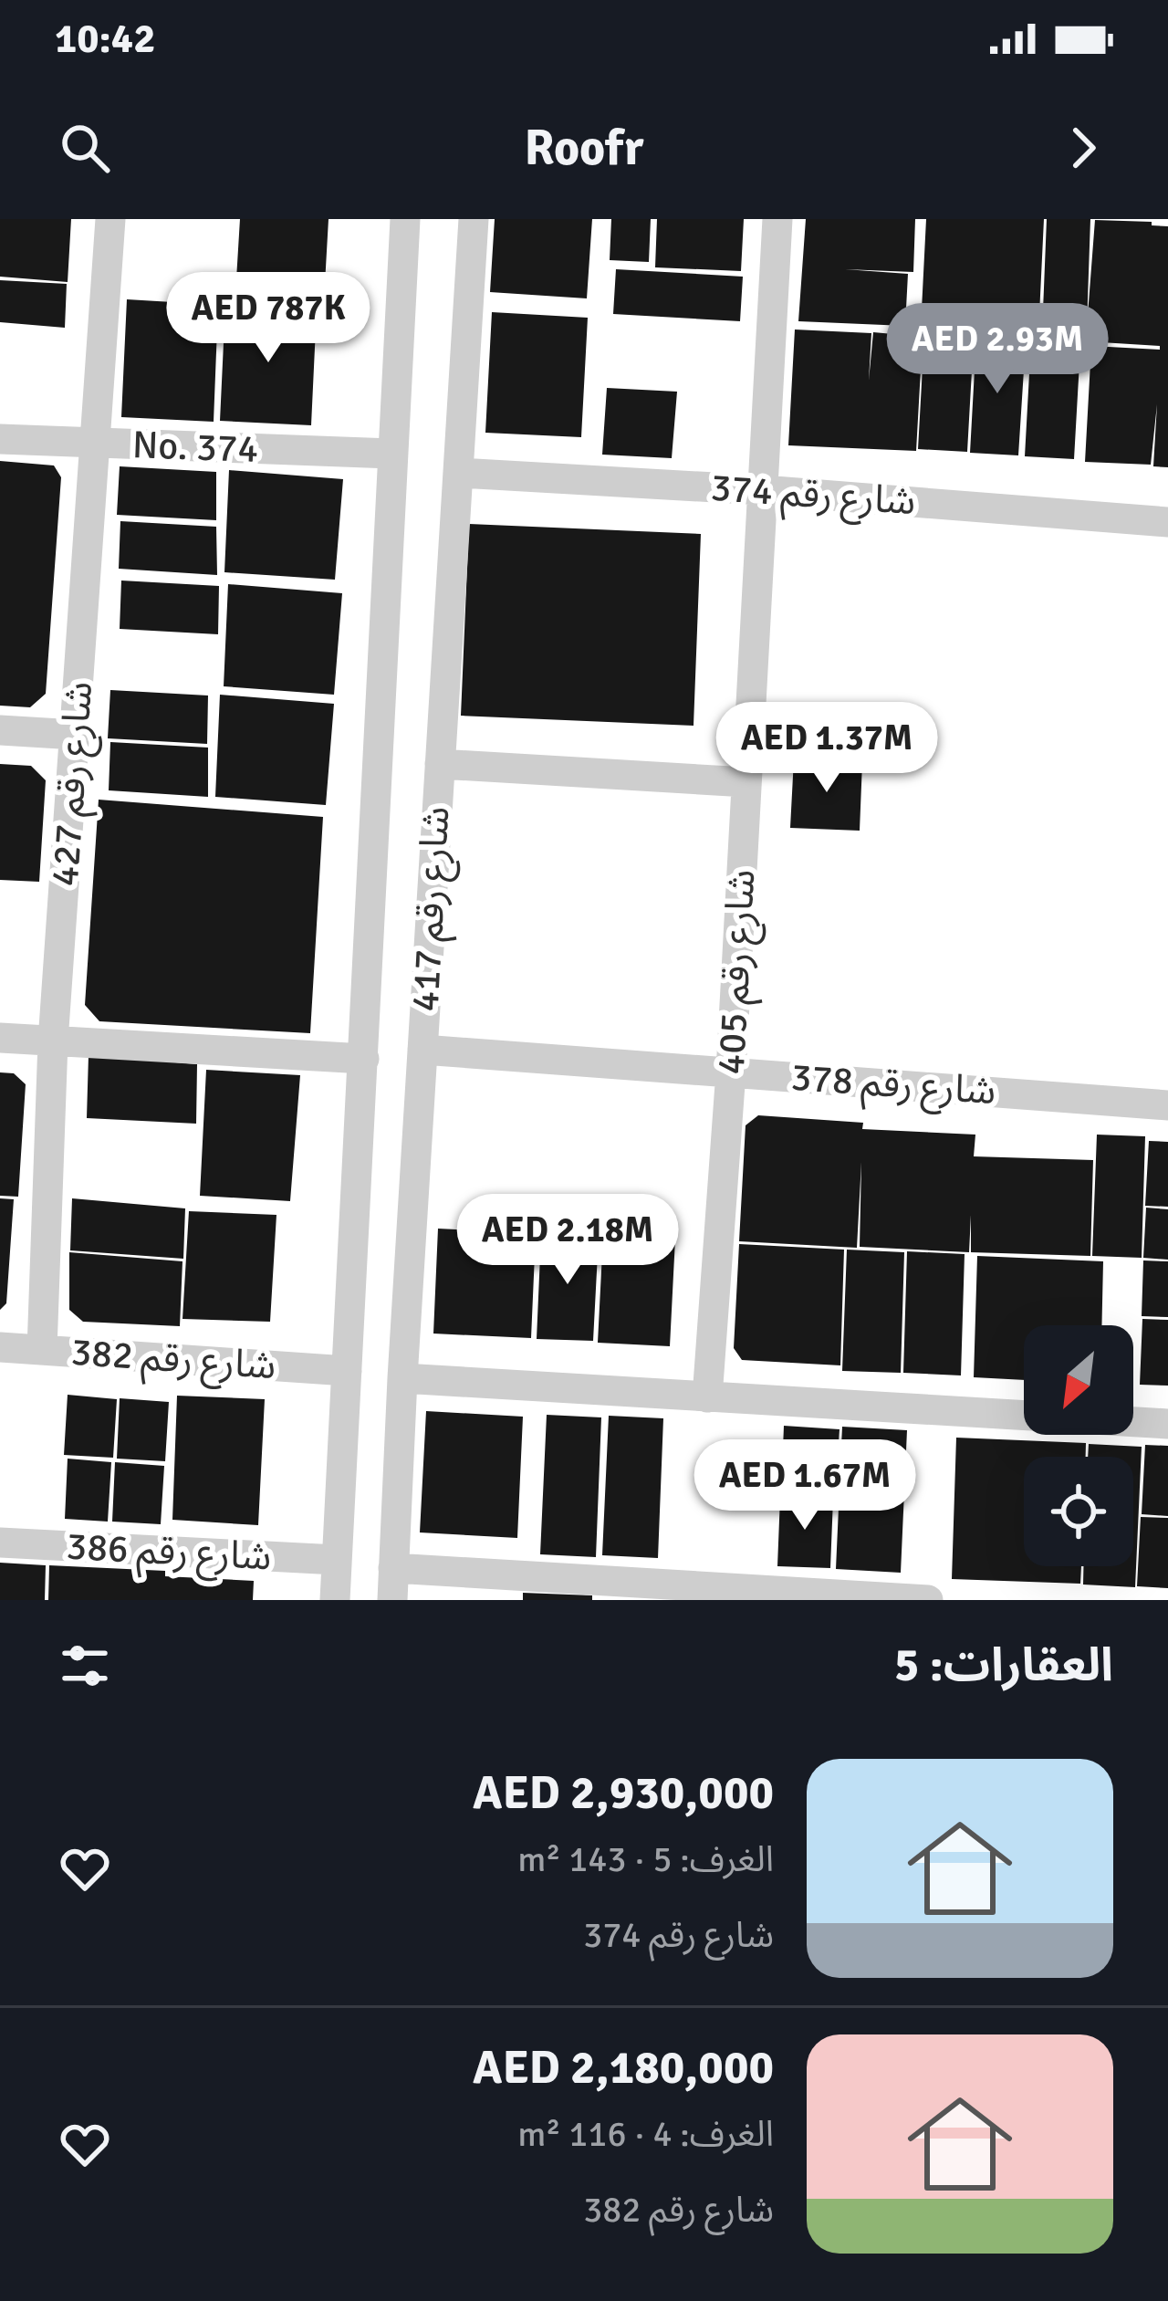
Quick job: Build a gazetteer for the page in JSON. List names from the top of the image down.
{
  "streets": {
    "street": [
      "No. 374",
      "شارع رقم 374",
      "شارع رقم 427",
      "شارع رقم 417",
      "شارع رقم 405",
      "شارع رقم 378",
      "شارع رقم 382",
      "شارع رقم 386"
    ]
  },
  "crossings": [
    ["No. 374", "شارع رقم 427"],
    ["No. 374", "شارع رقم 417"],
    ["شارع رقم 374", "شارع رقم 417"],
    ["شارع رقم 374", "شارع رقم 405"],
    ["شارع رقم 427", "شارع رقم 382"],
    ["شارع رقم 417", "شارع رقم 378"],
    ["شارع رقم 417", "شارع رقم 382"],
    ["شارع رقم 417", "شارع رقم 386"],
    ["شارع رقم 405", "شارع رقم 378"]
  ],
  "north": "bottom left",
  "page": {
    "status": "10:42",
    "header": "Roofr",
    "price": [
      "AED 787K",
      "AED 2.93M",
      "AED 1.37M",
      "AED 2.18M",
      "AED 1.67M"
    ],
    "heading": "العقارات: 5",
    "list": [
      {
        "name": "AED 2,930,000",
        "note": "الغرف: 5 · 143 m² · شارع رقم 374"
      },
      {
        "name": "AED 2,180,000",
        "note": "الغرف: 4 · 116 m² · شارع رقم 382"
      }
    ]
  }
}
